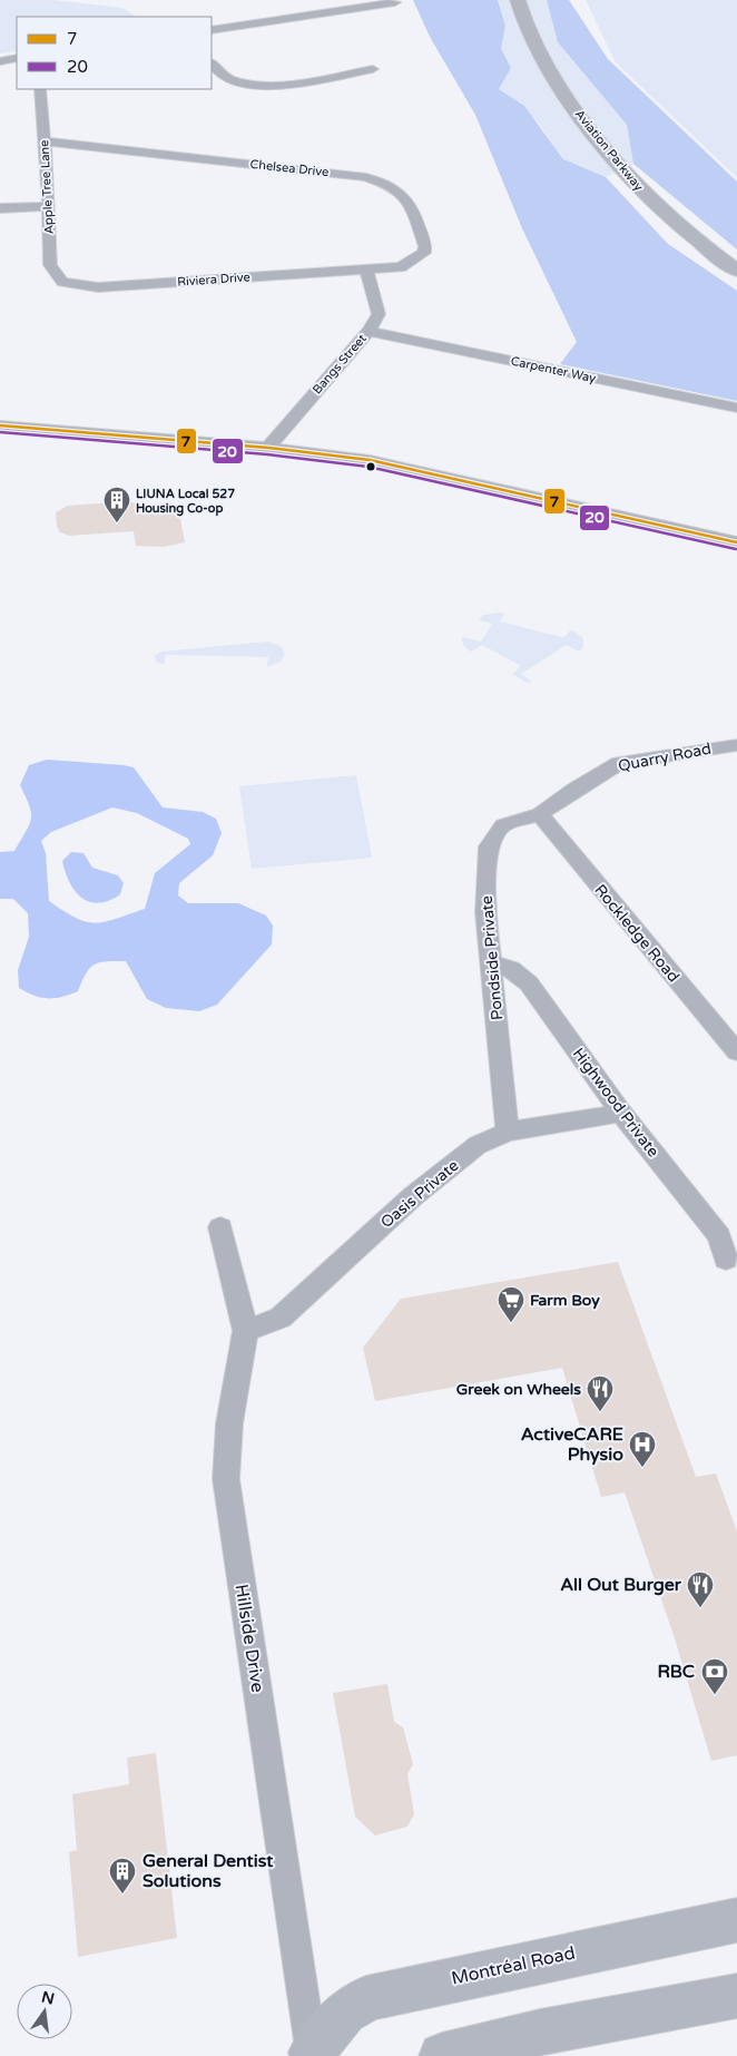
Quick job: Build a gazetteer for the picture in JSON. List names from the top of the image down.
{
  "streets": {
    "main road": ["Aviation Parkway", "Montréal Road"],
    "street": [
      "Chelsea Drive",
      "Apple Tree Lane",
      "Riviera Drive",
      "Bangs Street",
      "Carpenter Way",
      "Quarry Road",
      "Rockledge Road",
      "Pondside Private",
      "Highwood Private",
      "Oasis Private",
      "Hillside Drive"
    ]
  },
  "crossings": [
    ["Chelsea Drive", "Apple Tree Lane"],
    ["Chelsea Drive", "Riviera Drive"],
    ["Chelsea Drive", "Bangs Street"],
    ["Apple Tree Lane", "Riviera Drive"],
    ["Riviera Drive", "Bangs Street"],
    ["Bangs Street", "Carpenter Way"],
    ["Quarry Road", "Rockledge Road"],
    ["Quarry Road", "Pondside Private"],
    ["Rockledge Road", "Pondside Private"],
    ["Pondside Private", "Highwood Private"],
    ["Pondside Private", "Oasis Private"],
    ["Highwood Private", "Oasis Private"],
    ["Oasis Private", "Hillside Drive"],
    ["Hillside Drive", "Montréal Road"]
  ],
  "places": {
    "building": ["LIUNA Local 527 Housing Co-op", "General Dentist Solutions"],
    "supermarket": ["Farm Boy"],
    "restaurant": ["Greek on Wheels", "All Out Burger"],
    "hospital": ["ActiveCARE Physio"],
    "bank": ["RBC"]
  },
  "lines": ["transit line 7", "transit line 20"],
  "legend": ["7", "20"],
  "north": "top"
}
